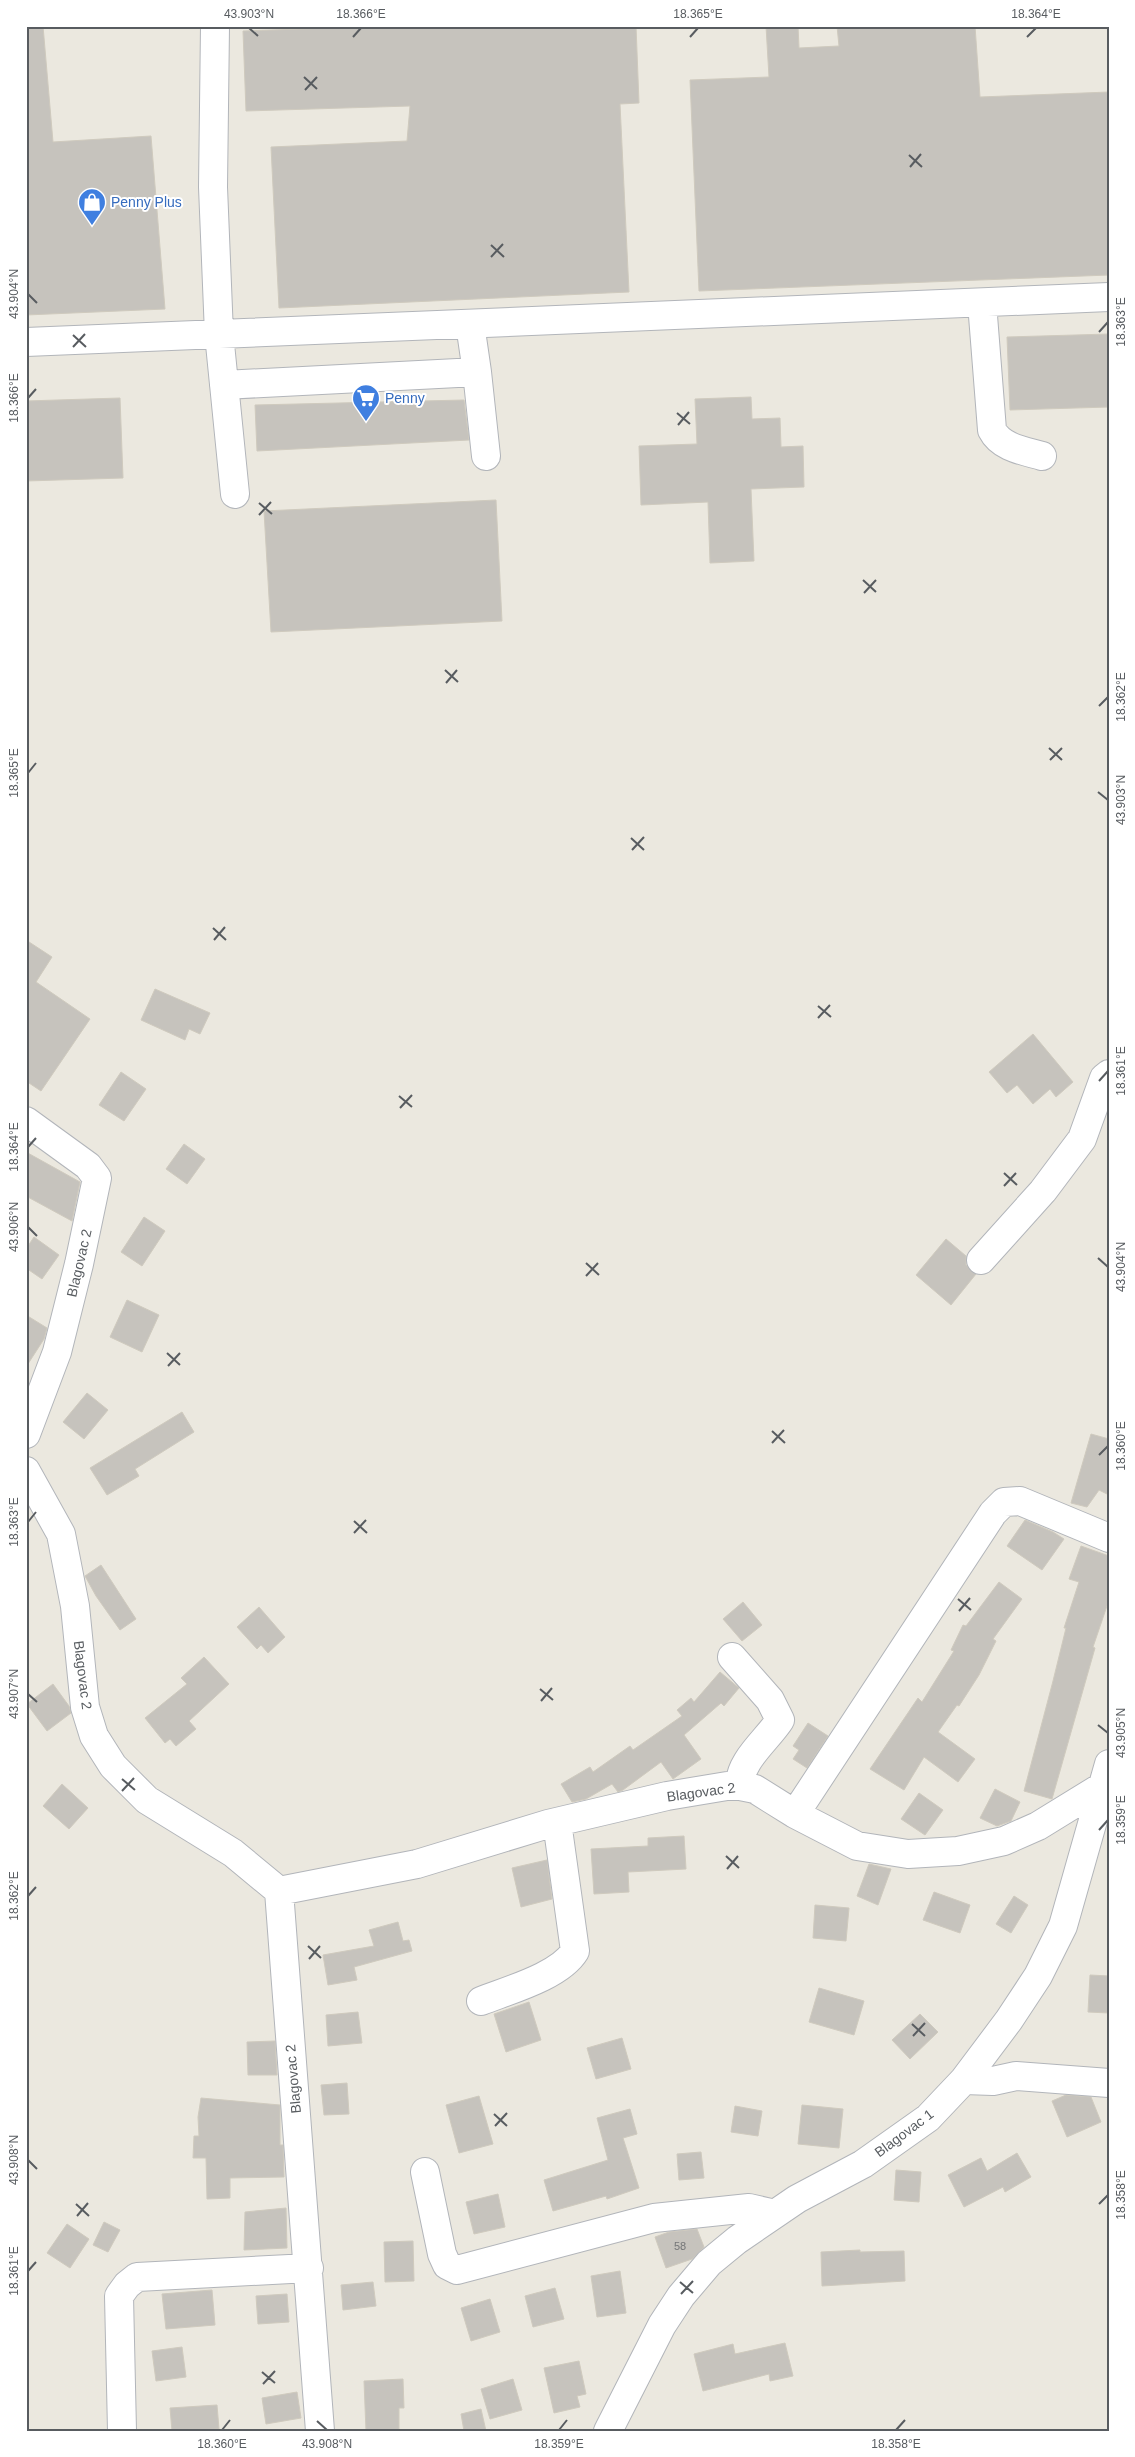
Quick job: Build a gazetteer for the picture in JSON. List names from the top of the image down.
{
  "streets": {
    "street": ["Blagovac 2", "Blagovac 1"]
  },
  "crossings": [
    ["Blagovac 2", "Blagovac 1"]
  ],
  "places": {
    "shop": ["Penny Plus"],
    "supermarket": ["Penny"]
  },
  "house_numbers": ["58"],
  "coordinates": [
    "43.903°N",
    "18.366°E",
    "18.365°E",
    "18.364°E",
    "43.904°N",
    "18.363°E",
    "18.362°E",
    "18.361°E",
    "43.906°N",
    "18.360°E",
    "43.907°N",
    "43.905°N",
    "18.359°E",
    "43.908°N",
    "18.358°E"
  ]
}
